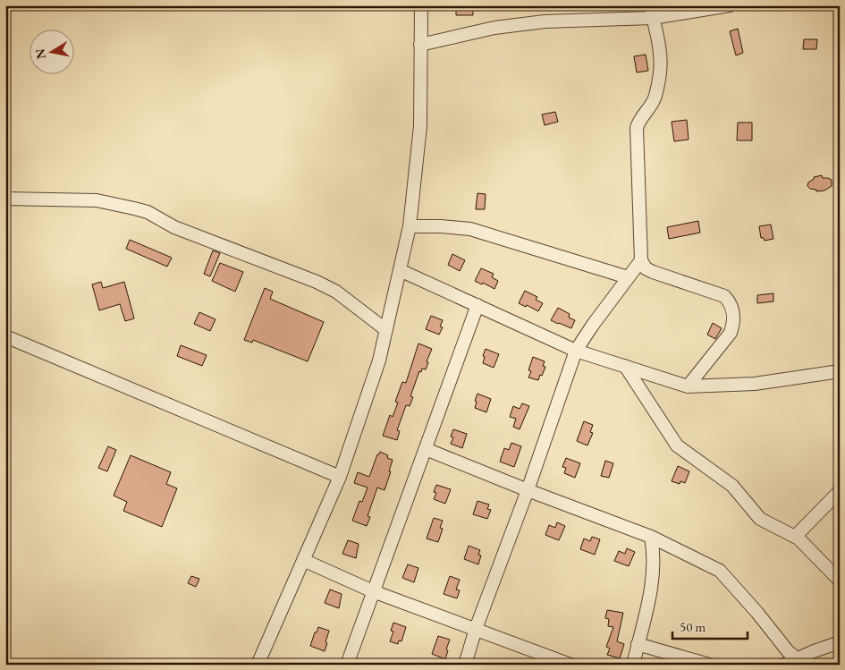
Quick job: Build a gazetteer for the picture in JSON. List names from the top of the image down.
{
  "scale_bar": "50 m",
  "north": "left"
}
